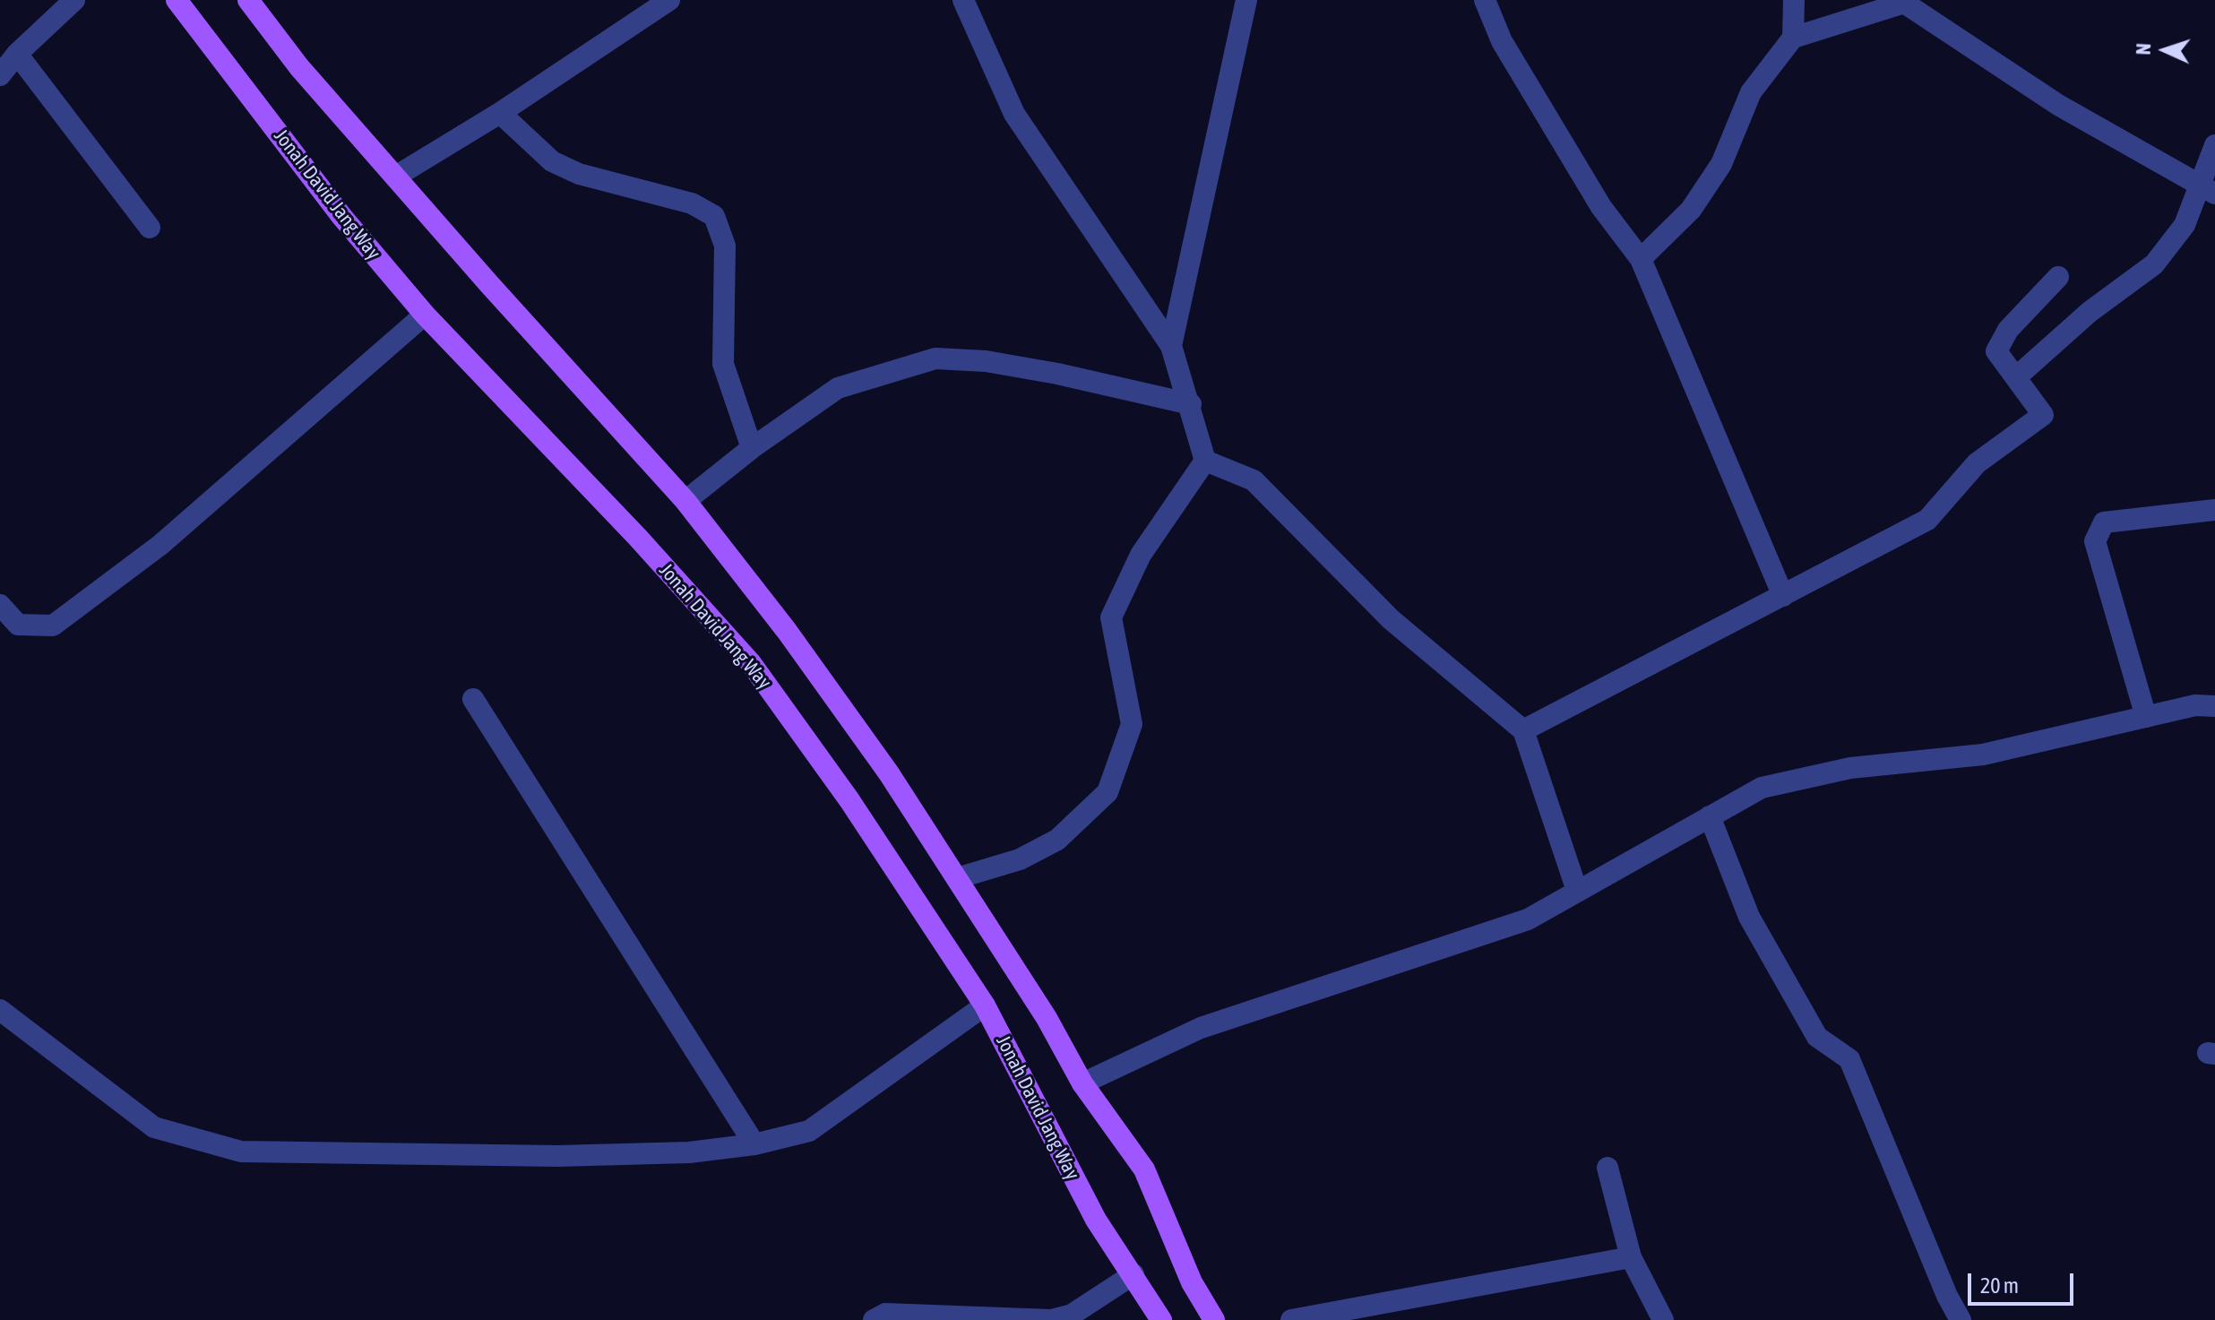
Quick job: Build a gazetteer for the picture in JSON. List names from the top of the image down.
{
  "streets": {
    "main road": ["Jonah David Jang Way"]
  },
  "scale_bar": "20 m",
  "north": "left"
}
